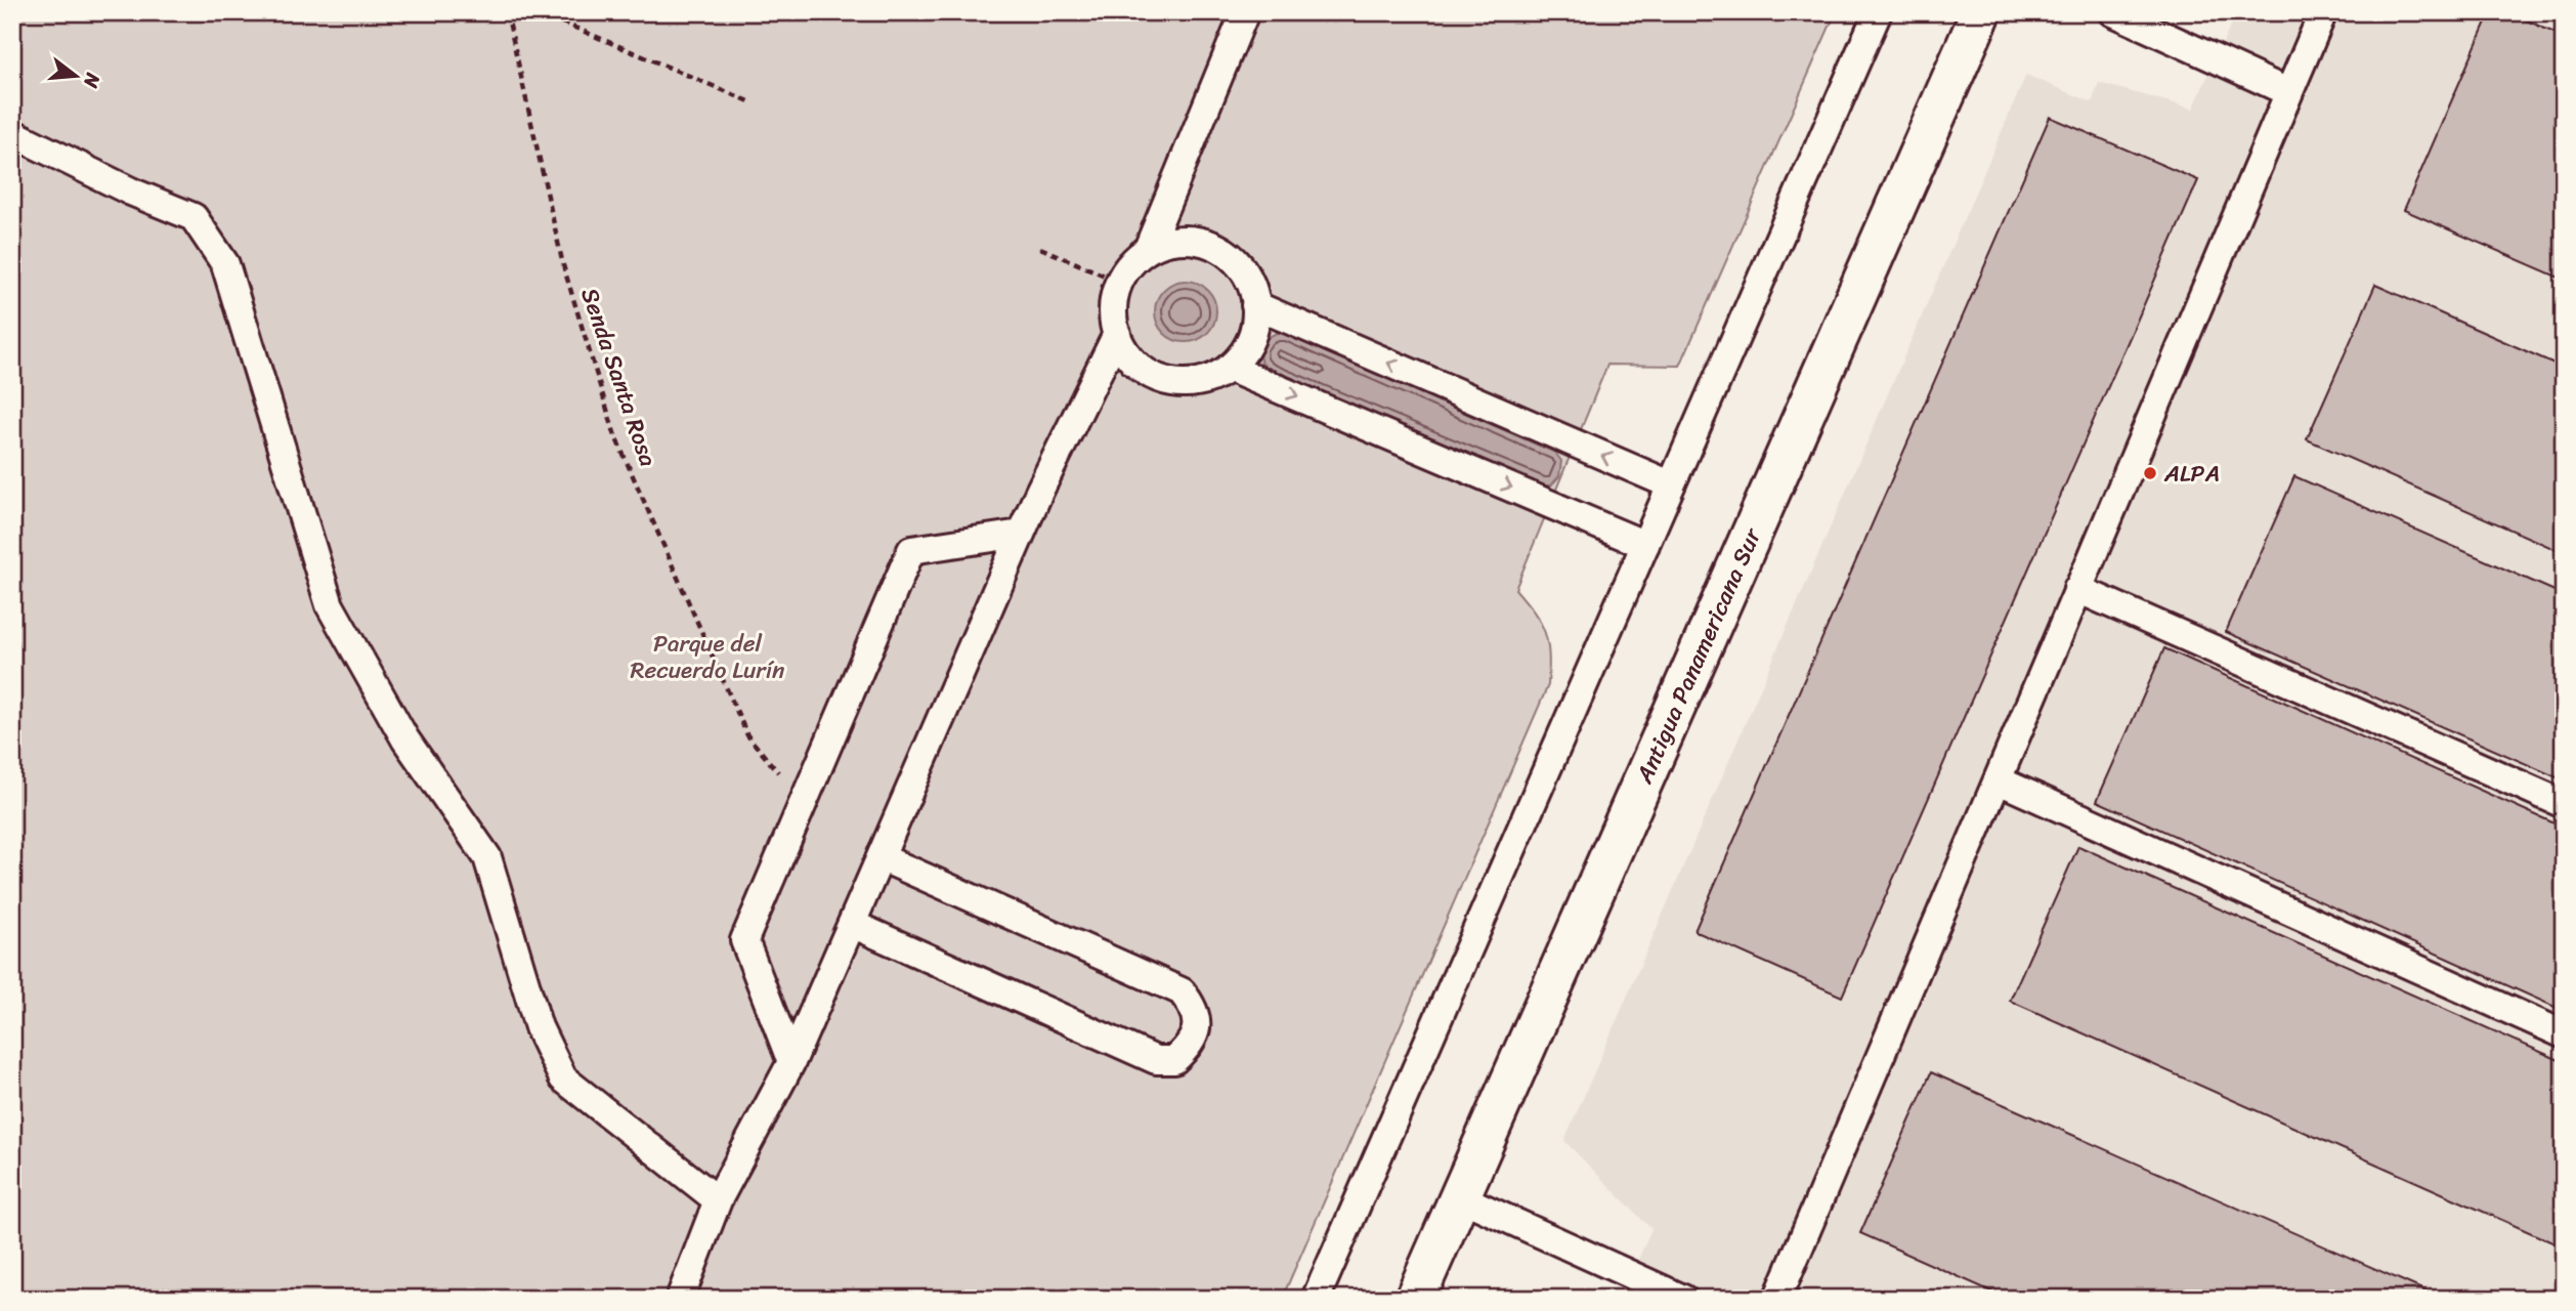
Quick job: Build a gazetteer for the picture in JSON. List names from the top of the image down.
{
  "streets": {
    "main road": ["Antigua Panamericana Sur"],
    "path": ["Senda Santa Rosa"]
  },
  "parks": ["Parque del Recuerdo Lurín"],
  "places": ["ALPA"],
  "north": "right"
}
